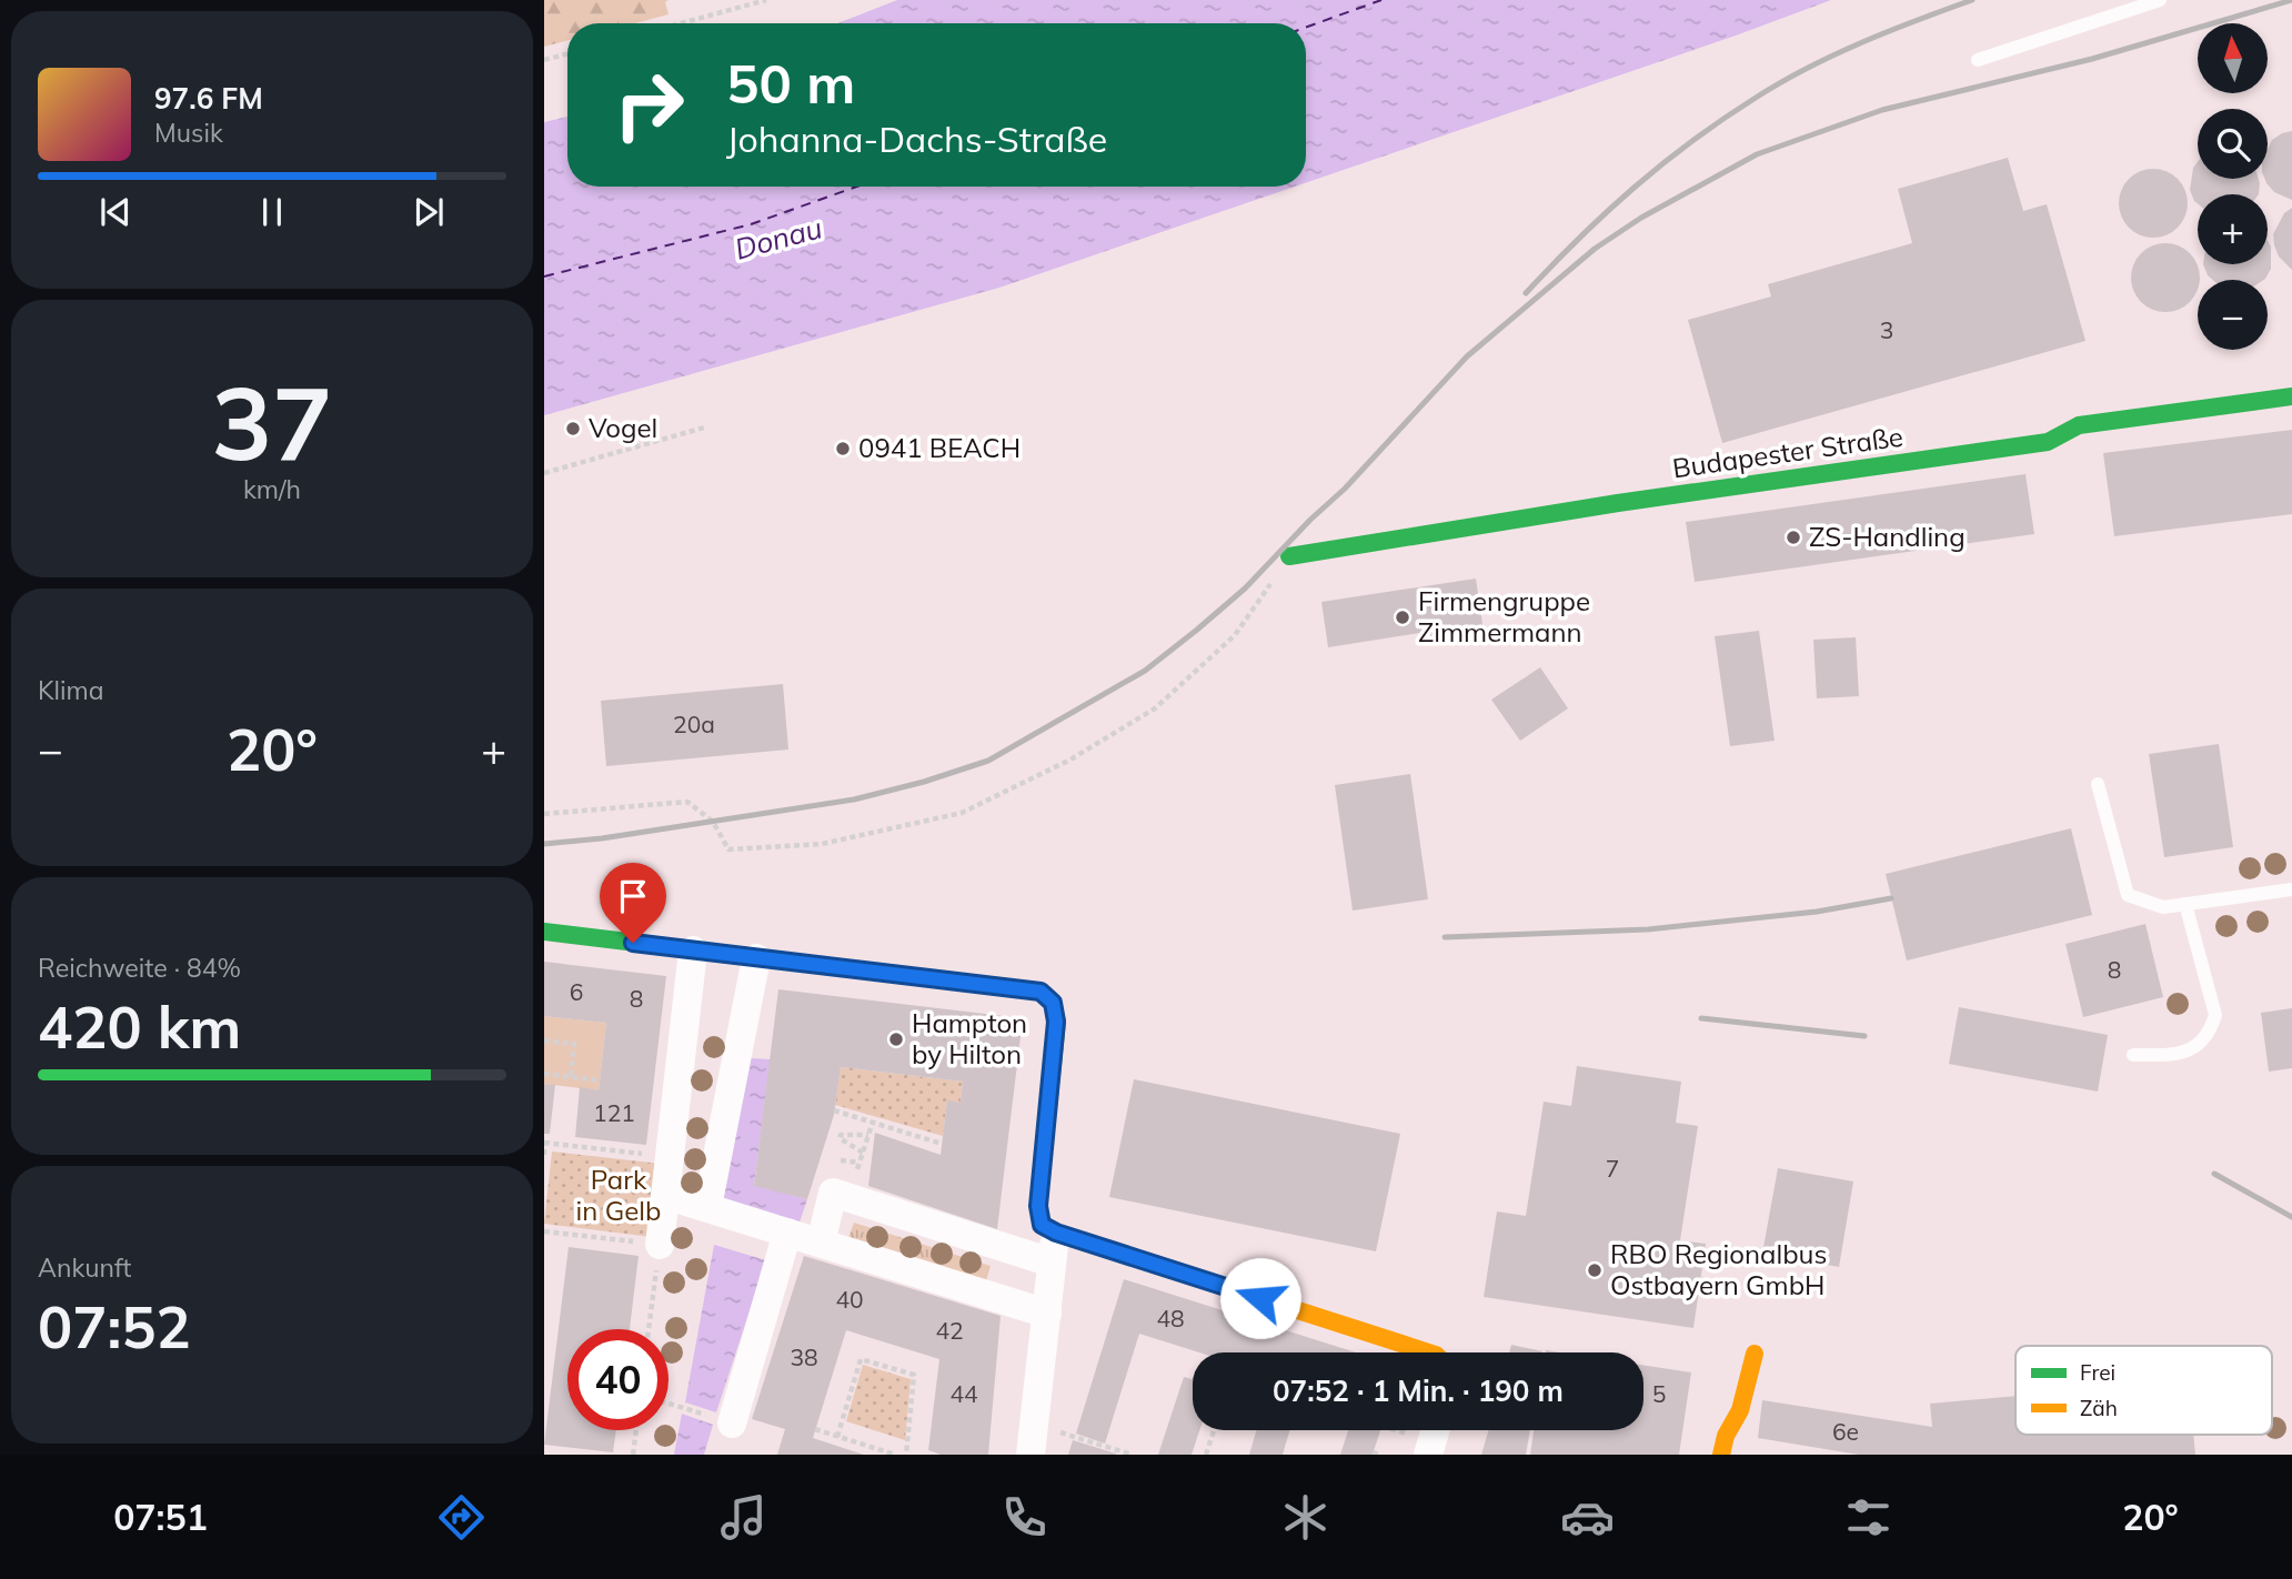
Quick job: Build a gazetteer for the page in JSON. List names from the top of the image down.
{
  "streets": {
    "street": ["Budapester Straße"]
  },
  "water": ["Donau"],
  "parks": ["Park in Gelb"],
  "places": [
    "Vogel",
    "0941 BEACH",
    "ZS-Handling",
    "Firmengruppe Zimmermann",
    "Hampton by Hilton",
    "RBO Regionalbus Ostbayern GmbH"
  ],
  "house_numbers": [
    "3",
    "20a",
    "8",
    "6",
    "8",
    "121",
    "7",
    "40",
    "48",
    "42",
    "38",
    "44",
    "5",
    "6e"
  ],
  "legend": ["Frei", "Zäh"],
  "north": "top",
  "page": {
    "map_buttons": ["+", "−"],
    "turn": ["50 m", "Johanna-Dachs-Straße"],
    "song": ["97.6 FM", "Musik"],
    "tile": [
      ["37", "km/h"],
      "Klima",
      ["Reichweite · 84%", "420 km"],
      ["Ankunft", "07:52"]
    ],
    "heat": ["−", "20°", "+"],
    "limit": "40",
    "trip": "07:52 · 1 Min. · 190 m",
    "tabs": ["07:51", "20°"]
  }
}
